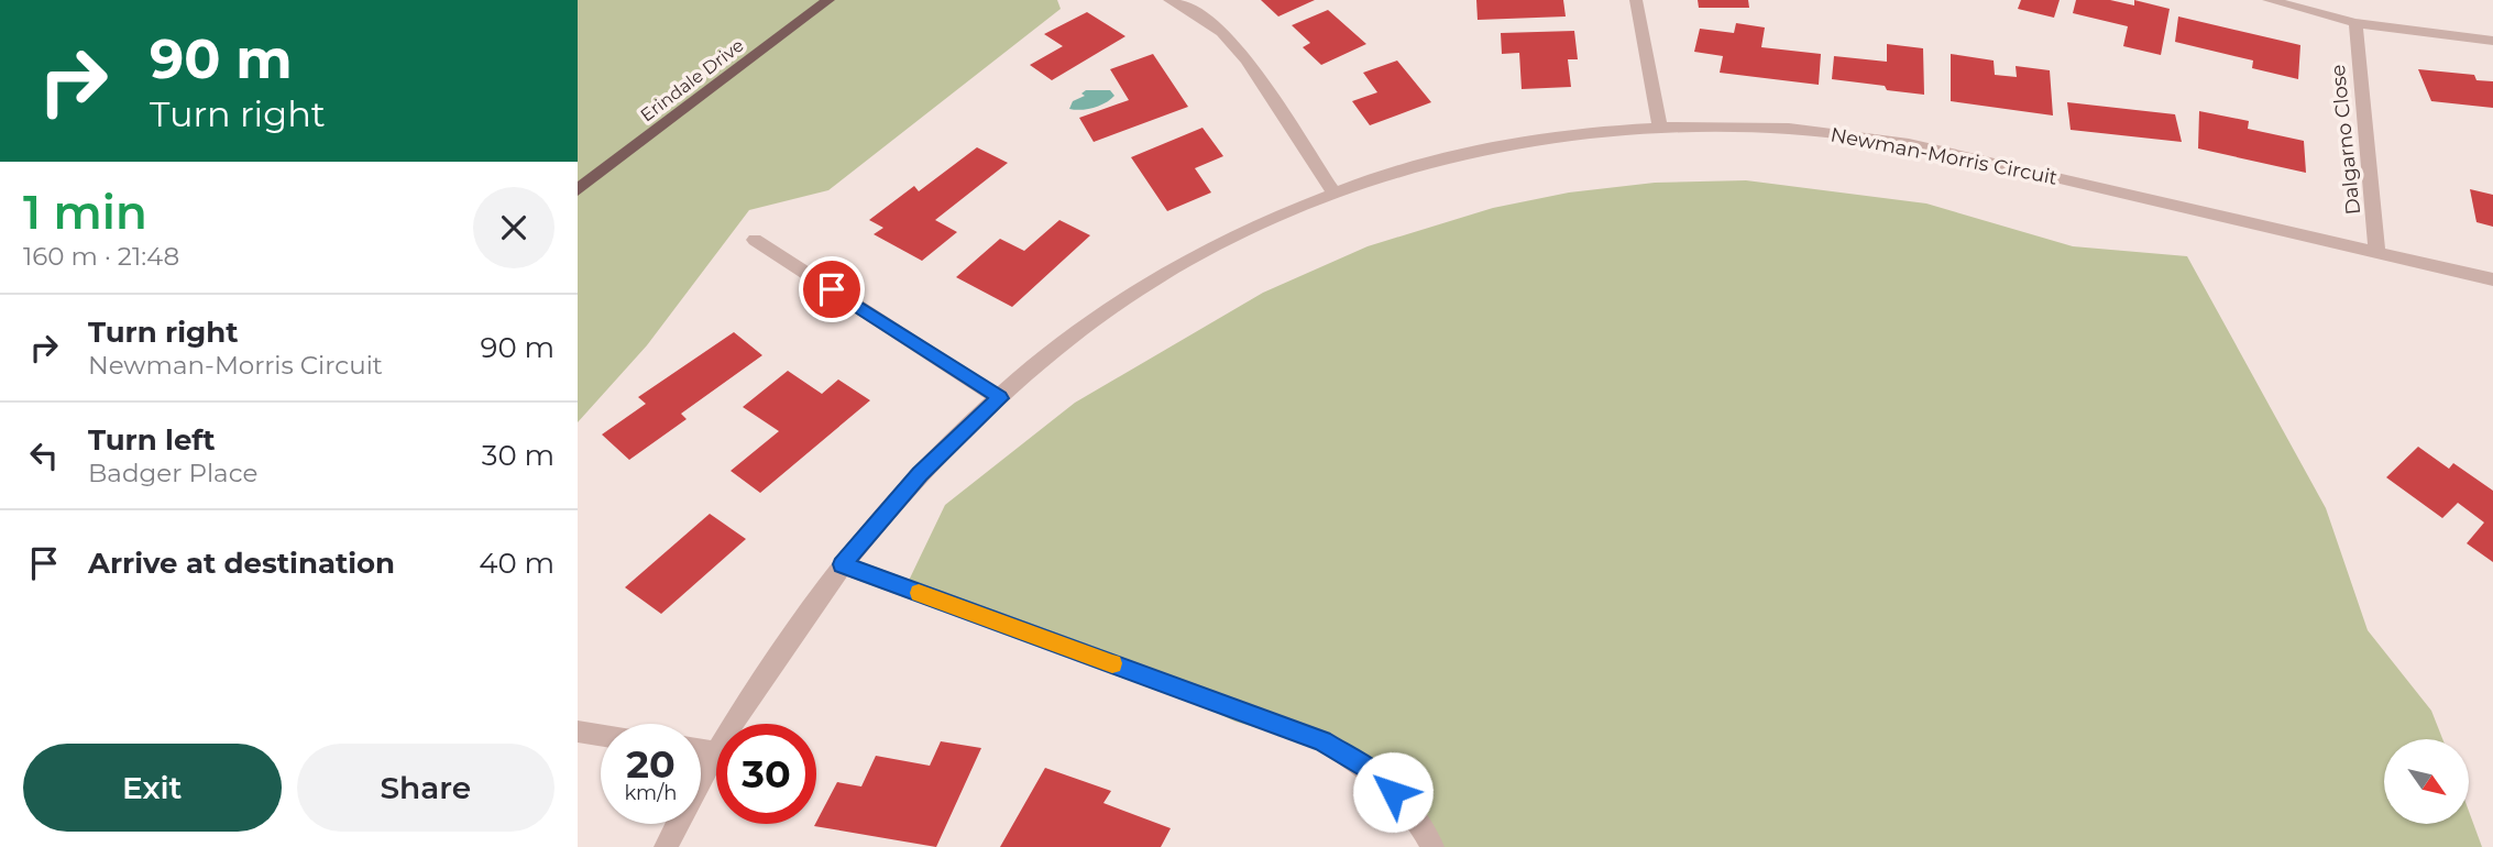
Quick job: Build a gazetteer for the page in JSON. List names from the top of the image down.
{
  "streets": {
    "main road": ["Erindale Drive"],
    "street": ["Dalgarno Close", "Newman-Morris Circuit"]
  },
  "crossings": [
    ["Dalgarno Close", "Newman-Morris Circuit"]
  ],
  "north": "bottom right",
  "page": {
    "turn": ["90 m", "Turn right"],
    "heading": ["1 min", "160 m · 21:48"],
    "list": [
      {
        "name": "Turn right",
        "note": "Newman-Morris Circuit",
        "value": "90 m"
      },
      {
        "name": "Turn left",
        "note": "Badger Place",
        "value": "30 m"
      },
      {
        "name": "Arrive at destination",
        "value": "40 m"
      }
    ],
    "speed": "20 km/h",
    "limit": "30",
    "buttons": ["Exit", "Share"]
  }
}
